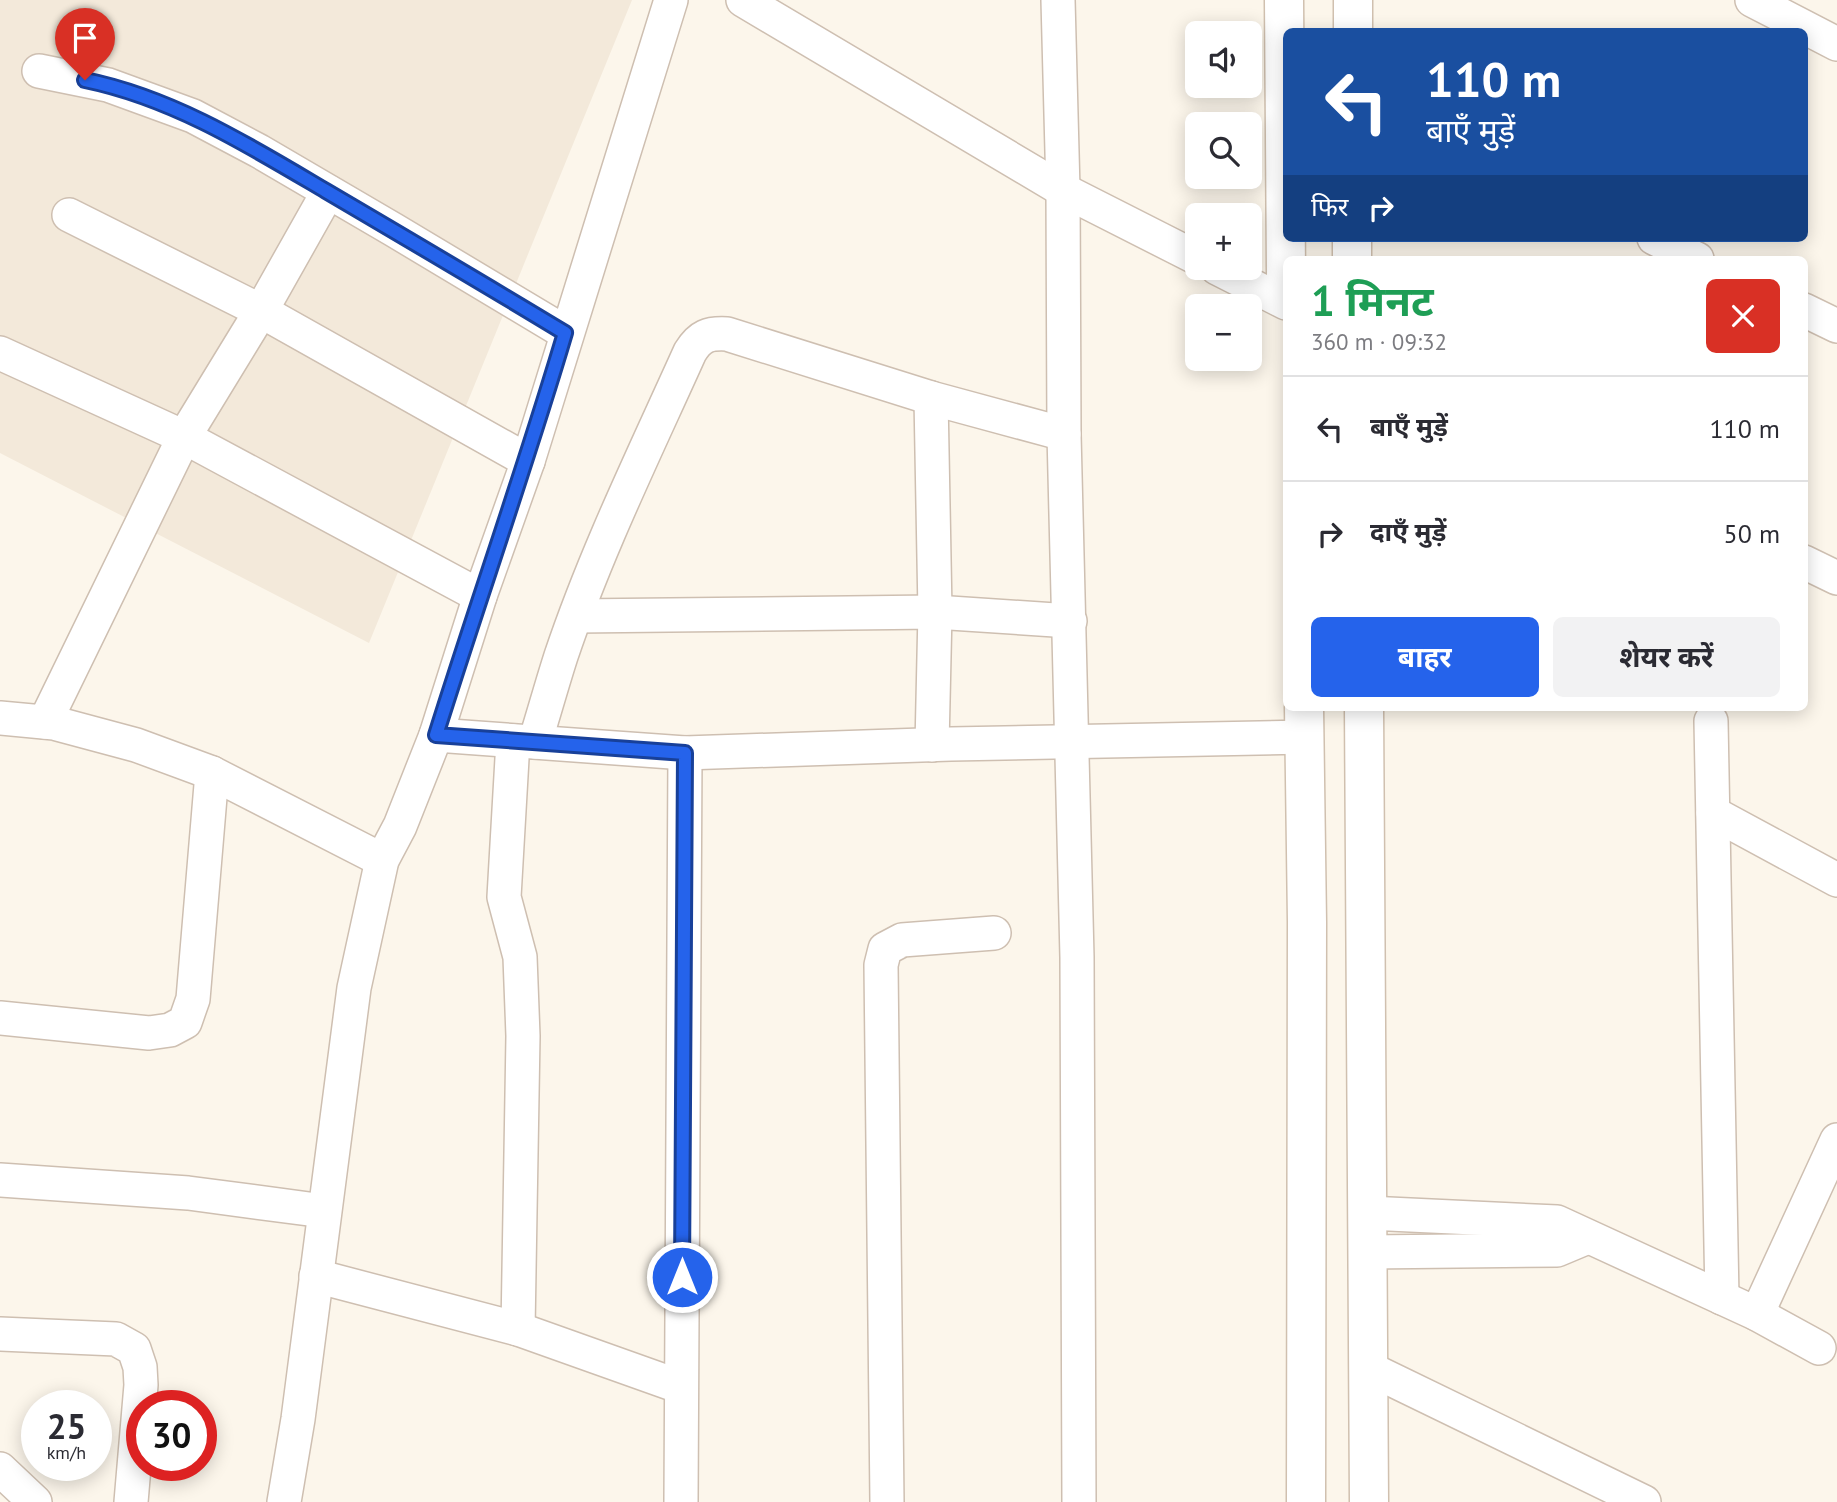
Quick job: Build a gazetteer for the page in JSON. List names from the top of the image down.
{
  "page": {
    "map_buttons": ["+", "−"],
    "turn": ["110 m", "बाएँ मुड़ें"],
    "then": "फिर",
    "heading": ["1 मिनट", "360 m · 09:32"],
    "list": [
      {
        "name": "बाएँ मुड़ें",
        "value": "110 m"
      },
      {
        "name": "दाएँ मुड़ें",
        "value": "50 m"
      }
    ],
    "buttons": ["बाहर", "शेयर करें"],
    "speed": "25 km/h",
    "limit": "30"
  }
}
